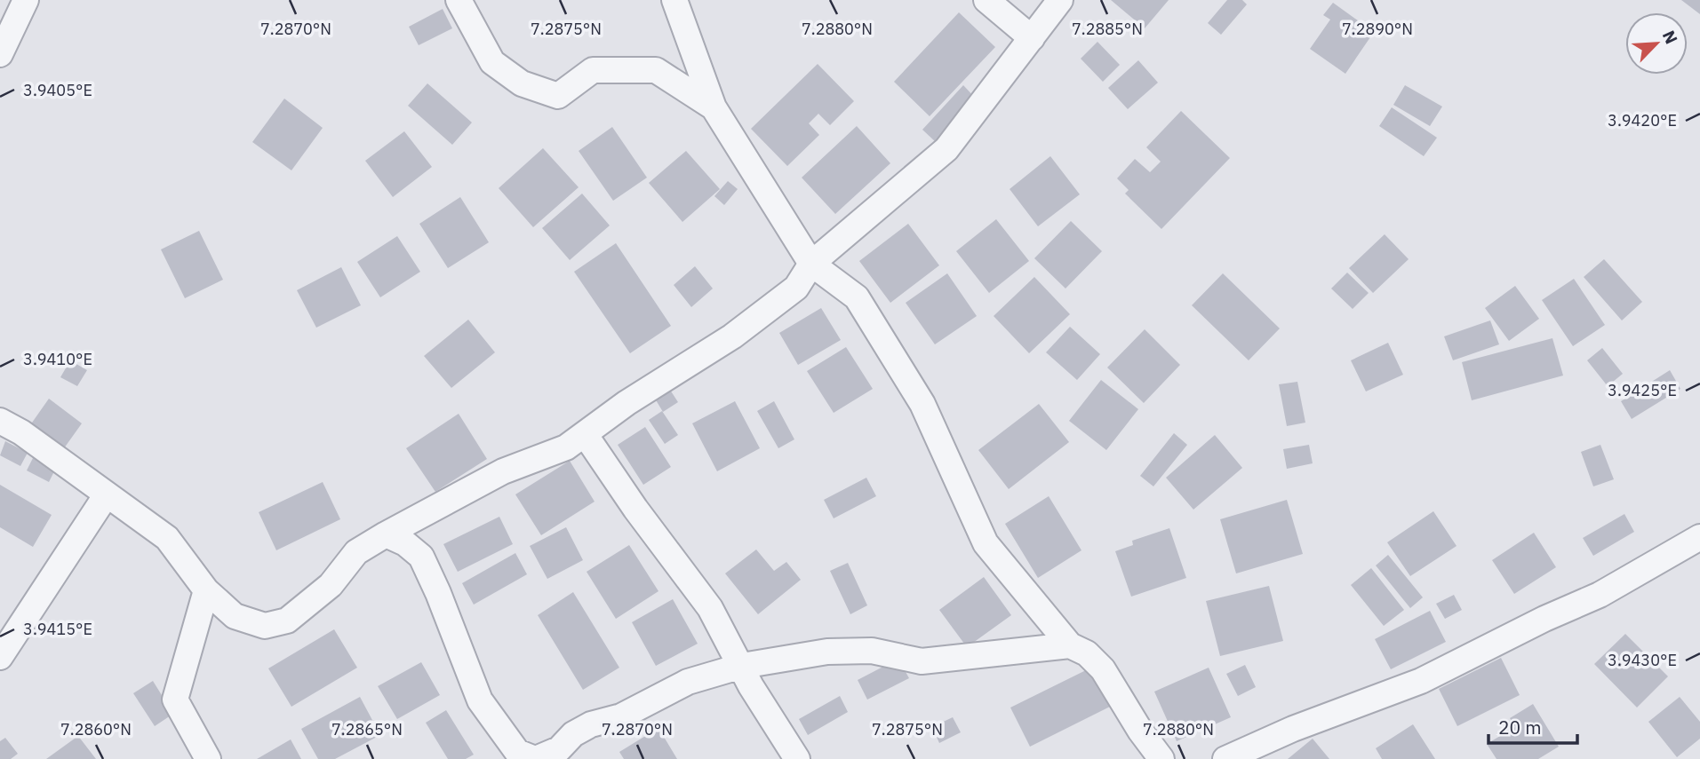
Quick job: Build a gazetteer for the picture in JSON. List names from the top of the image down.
{
  "scale_bar": "20 m",
  "north": "top right",
  "coordinates": [
    "7.2870°N",
    "7.2875°N",
    "7.2880°N",
    "7.2885°N",
    "7.2890°N",
    "3.9405°E",
    "3.9420°E",
    "3.9410°E",
    "3.9425°E",
    "3.9415°E",
    "3.9430°E",
    "7.2860°N",
    "7.2865°N"
  ]
}
